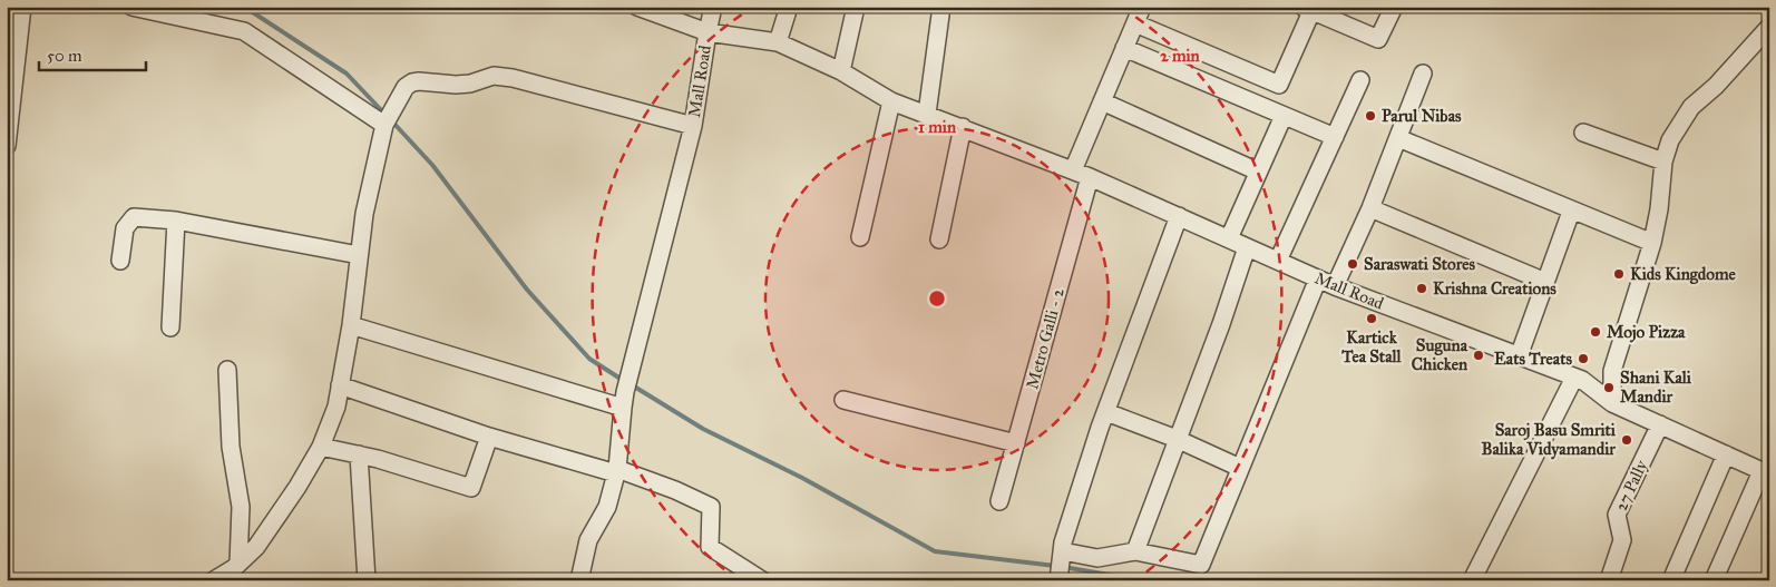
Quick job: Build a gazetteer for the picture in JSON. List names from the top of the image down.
{
  "streets": {
    "street": ["Mall Road", "Metro Galli - 2", "27 Pally"]
  },
  "crossings": [
    ["Mall Road", "Metro Galli - 2"],
    ["Mall Road", "27 Pally"]
  ],
  "places": [
    "Parul Nibas",
    "Saraswati Stores",
    "Kids Kingdome",
    "Krishna Creations",
    "Kartick Tea Stall",
    "Mojo Pizza",
    "Suguna Chicken",
    "Eats Treats",
    "Shani Kali Mandir",
    "Saroj Basu Smriti Balika Vidyamandir"
  ],
  "scale_bar": "50 m",
  "rings": ["2 min", "1 min"]
}
